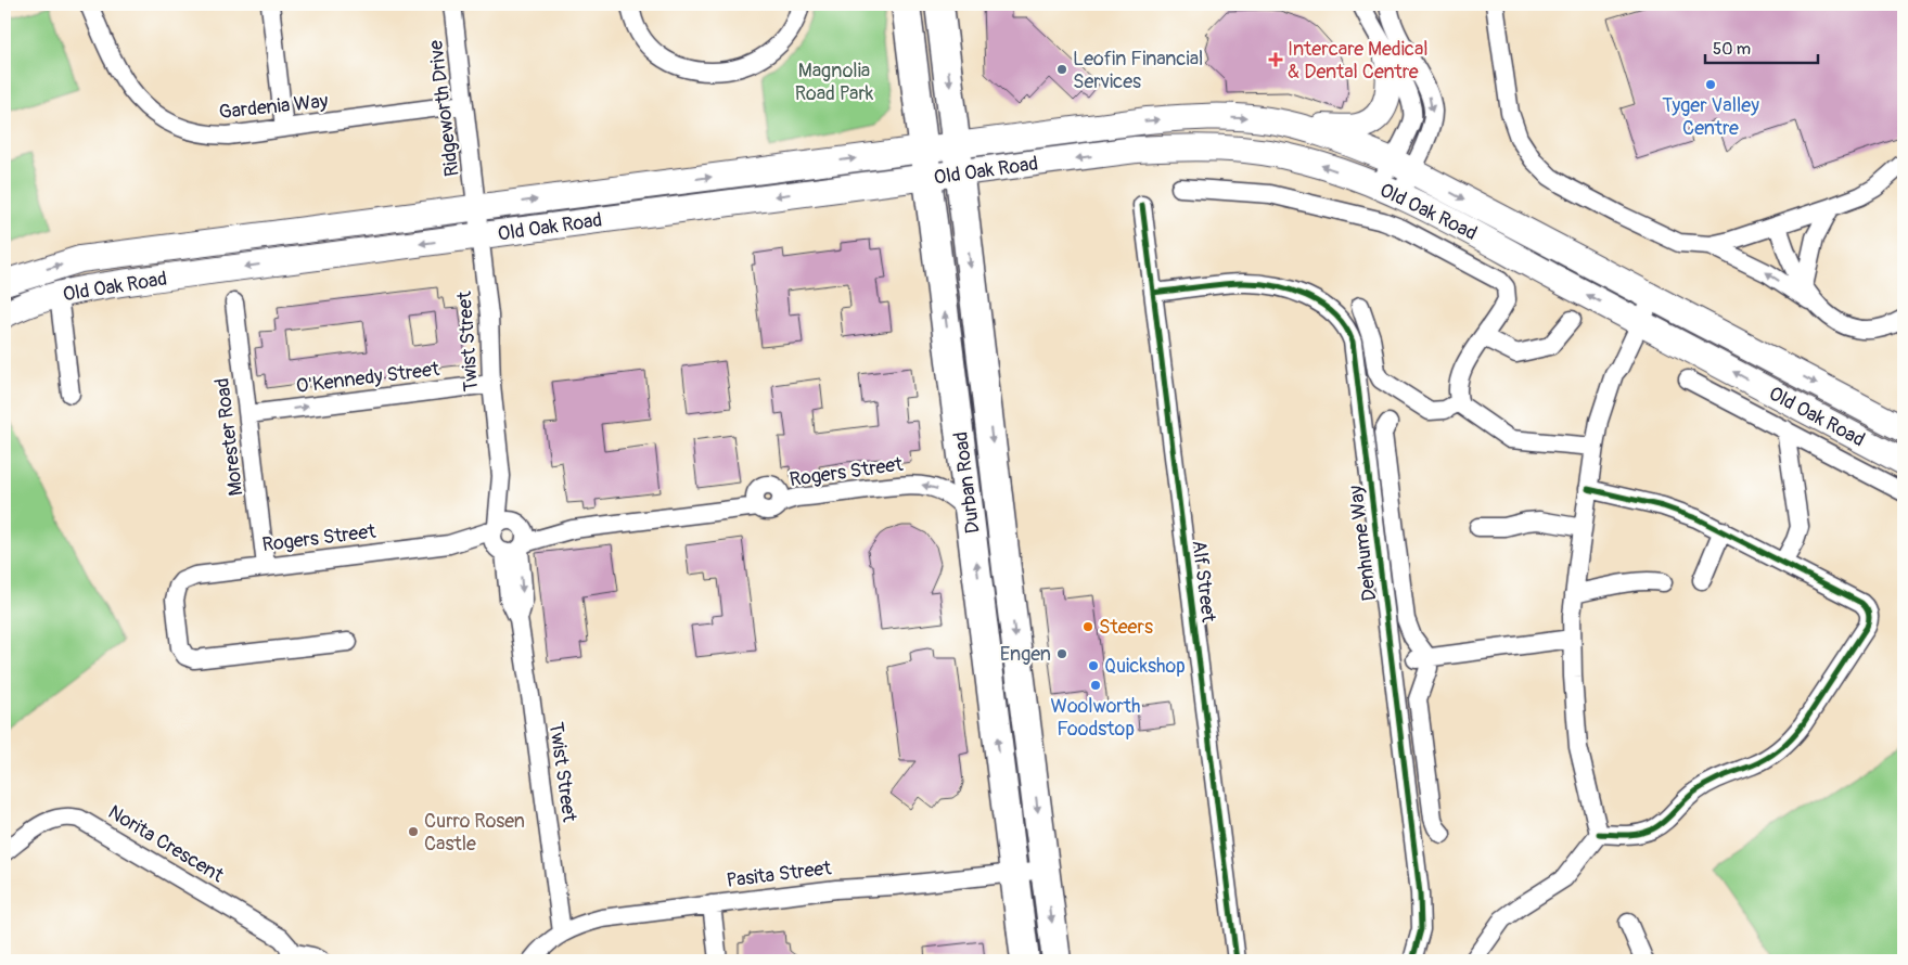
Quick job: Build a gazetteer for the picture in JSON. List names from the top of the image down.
{
  "streets": {
    "main road": ["Old Oak Road", "Durban Road"],
    "street": [
      "Gardenia Way",
      "Ridgeworth Drive",
      "Twist Street",
      "O'Kennedy Street",
      "Morester Road",
      "Rogers Street",
      "Denhume Way",
      "Alf Street",
      "Norita Crescent",
      "Pasita Street"
    ]
  },
  "crossings": [
    ["Gardenia Way", "Ridgeworth Drive"],
    ["Ridgeworth Drive", "Old Oak Road"],
    ["Ridgeworth Drive", "Twist Street"],
    ["Old Oak Road", "Twist Street"],
    ["Old Oak Road", "Durban Road"],
    ["Twist Street", "O'Kennedy Street"],
    ["Twist Street", "Rogers Street"],
    ["Twist Street", "Pasita Street"],
    ["O'Kennedy Street", "Morester Road"],
    ["Morester Road", "Rogers Street"],
    ["Rogers Street", "Durban Road"],
    ["Durban Road", "Pasita Street"],
    ["Denhume Way", "Alf Street"]
  ],
  "one_way": ["O'Kennedy Street", "Rogers Street"],
  "parks": ["Magnolia Road Park"],
  "places": {
    "health": ["Intercare Medical & Dental Centre"],
    "other": [
      "Leofin Financial Services",
      "Tyger Valley Centre",
      "Steers",
      "Engen",
      "Quickshop",
      "Woolworth Foodstop",
      "Curro Rosen Castle"
    ]
  },
  "scale_bar": "50 m"
}
